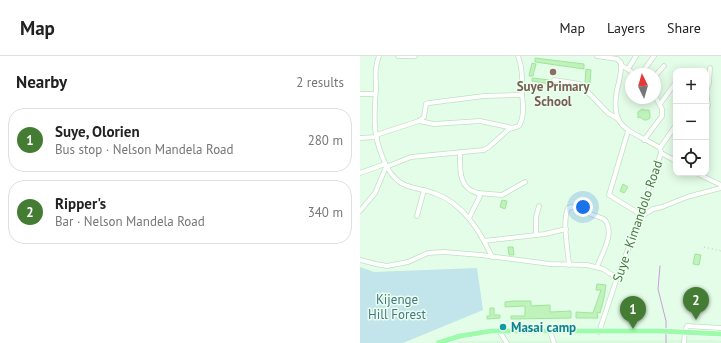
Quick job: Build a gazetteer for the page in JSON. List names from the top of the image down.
{
  "streets": {
    "street": ["Suye - Kimandolo Road"]
  },
  "parks": ["Kijenge Hill Forest"],
  "places": ["Suye Primary School", "Masai camp"],
  "north": "top",
  "page": {
    "header": "Map",
    "nav": ["Map", "Layers", "Share"],
    "heading": ["Nearby", "2 results"],
    "map_buttons": ["+", "−"],
    "list": [
      {
        "mark": "1",
        "name": "Suye, Olorien",
        "note": "Bus stop · Nelson Mandela Road",
        "value": "280 m"
      },
      {
        "mark": "2",
        "name": "Ripper's",
        "note": "Bar · Nelson Mandela Road",
        "value": "340 m"
      }
    ],
    "pins": ["2", "1"]
  }
}
